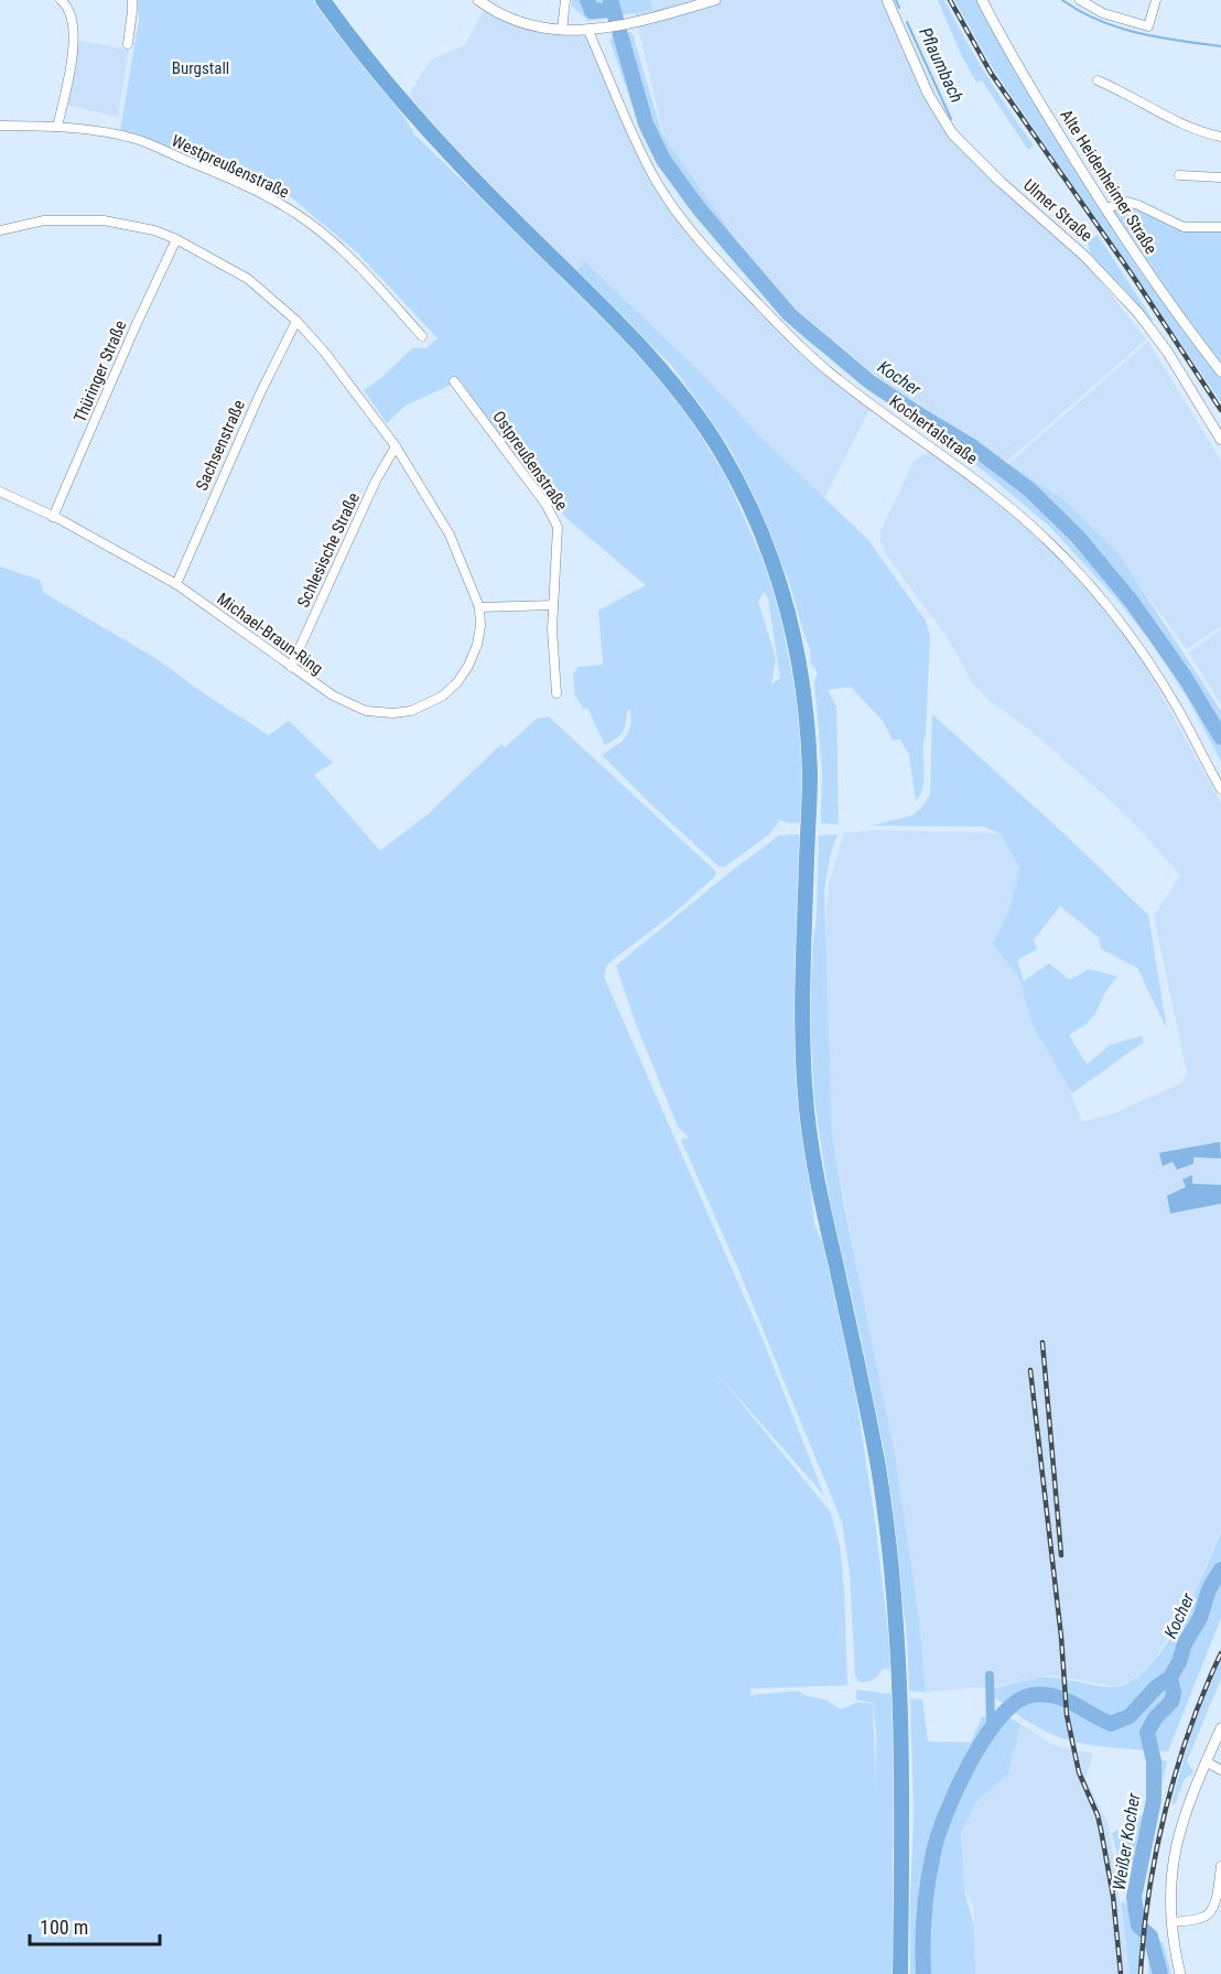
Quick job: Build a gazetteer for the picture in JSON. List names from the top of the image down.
{
  "streets": {
    "street": [
      "Westpreußenstraße",
      "Alte Heidenheimer Straße",
      "Ulmer Straße",
      "Thüringer Straße",
      "Kochertalstraße",
      "Sachsenstraße",
      "Ostpreußenstraße",
      "Schlesische Straße",
      "Michael-Braun-Ring"
    ]
  },
  "crossings": [
    ["Thüringer Straße", "Michael-Braun-Ring"],
    ["Sachsenstraße", "Michael-Braun-Ring"],
    ["Schlesische Straße", "Michael-Braun-Ring"]
  ],
  "water": ["Pflaumbach", "Kocher", "Weißer Kocher"],
  "parks": ["Burgstall"],
  "scale_bar": "100 m"
}
